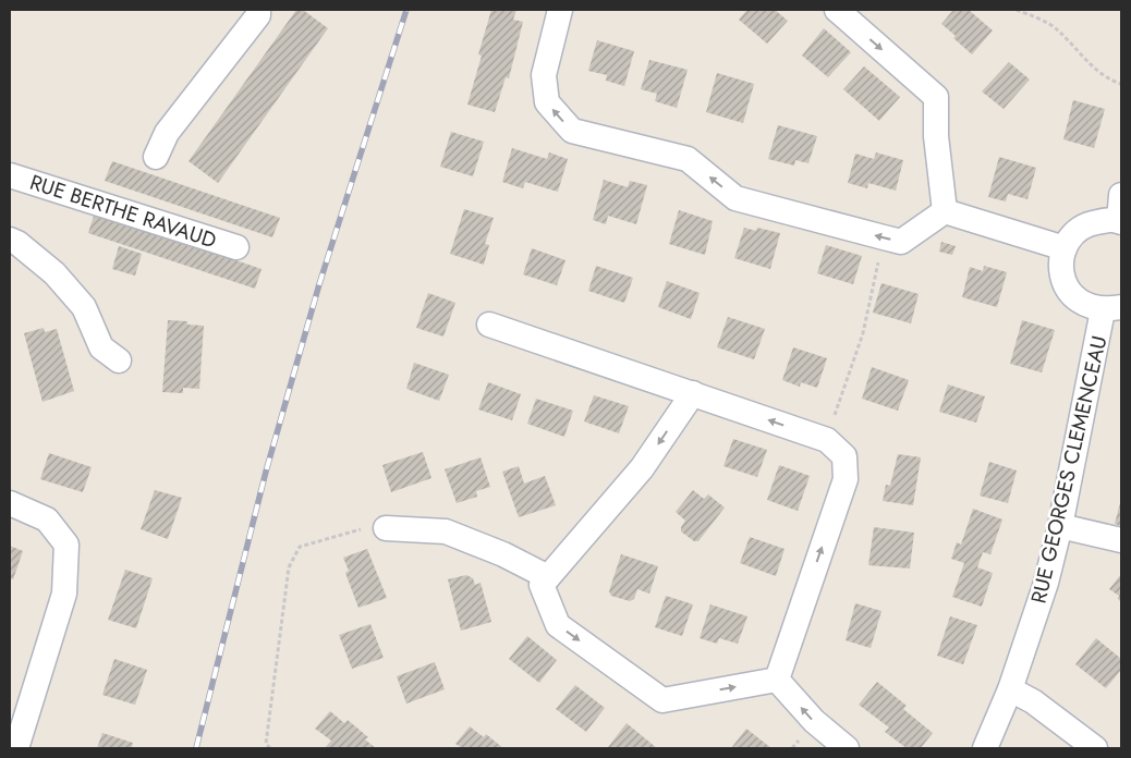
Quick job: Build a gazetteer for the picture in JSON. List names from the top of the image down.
{
  "streets": {
    "street": ["RUE BERTHE RAVAUD", "RUE GEORGES CLEMENCEAU"]
  }
}
